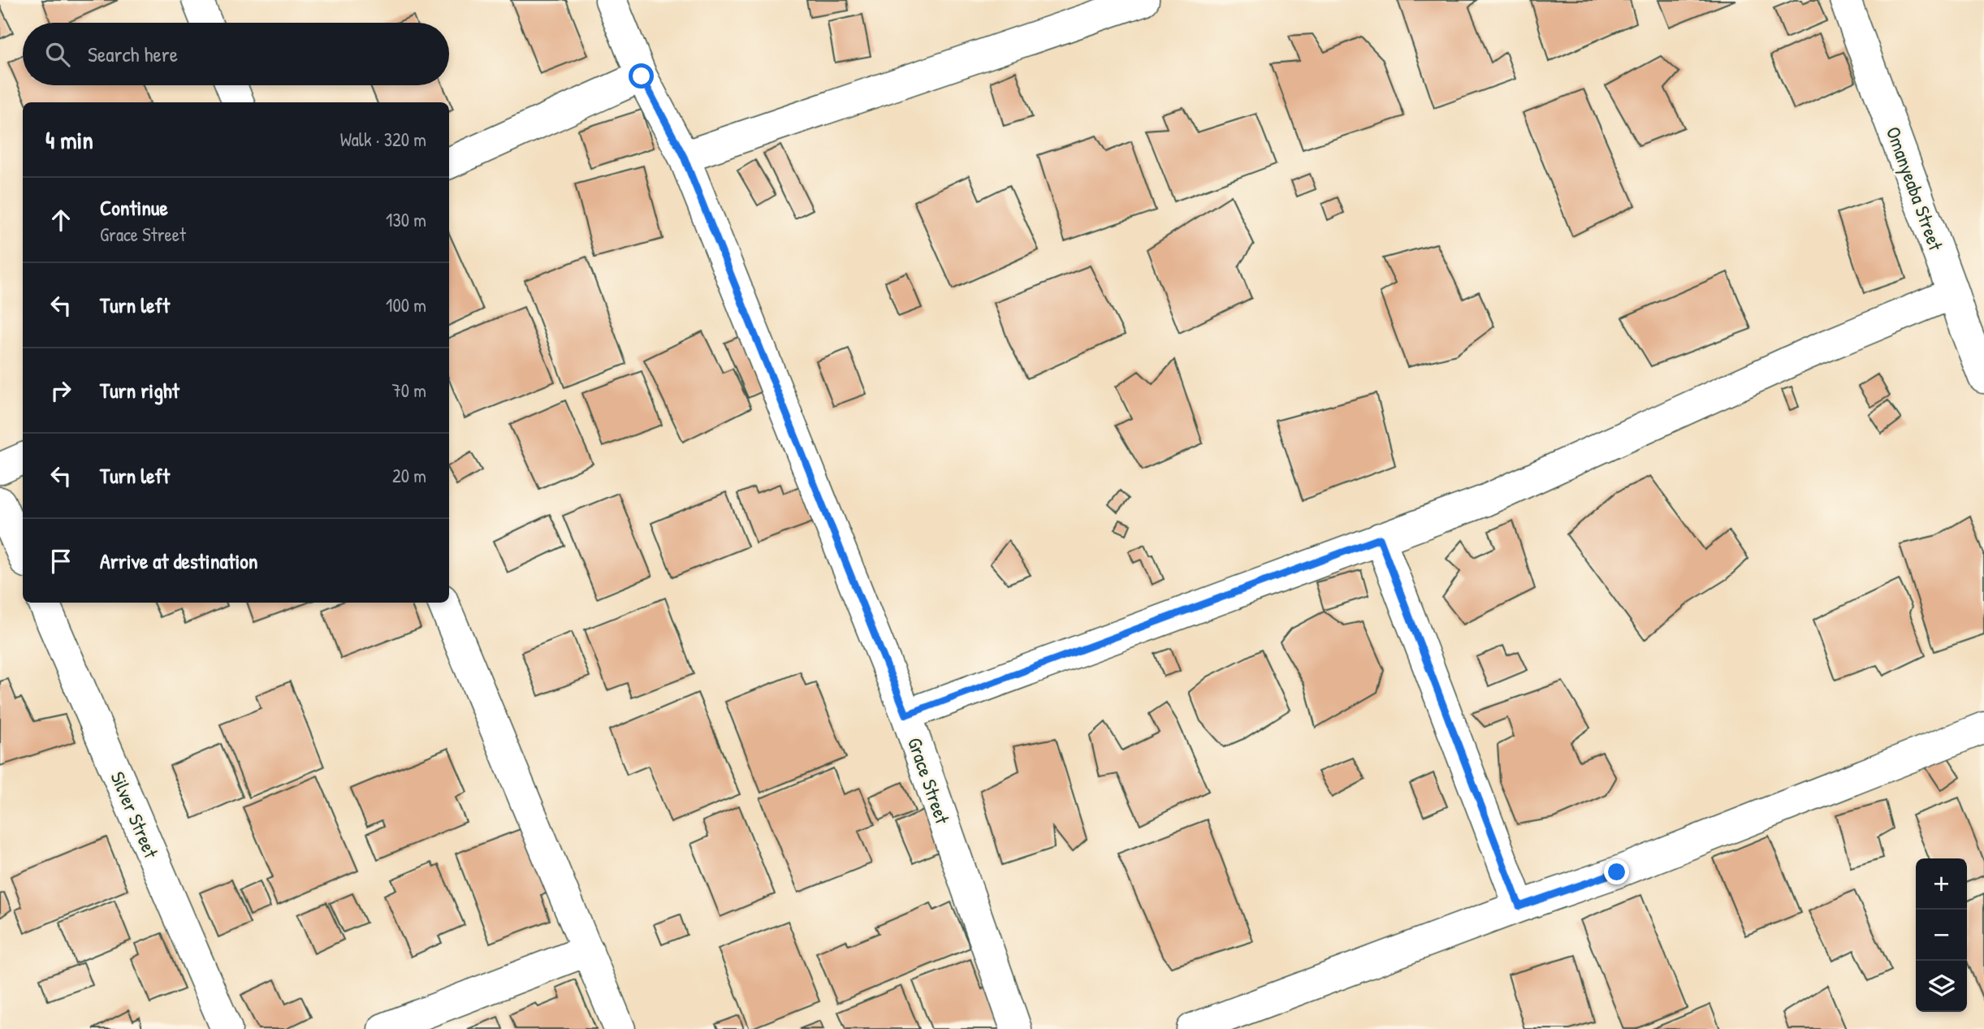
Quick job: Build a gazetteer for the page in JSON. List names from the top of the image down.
{
  "streets": {
    "street": ["Omanyeaba Street", "Grace Street", "Silver Street"]
  },
  "page": {
    "search": "Search here",
    "heading": ["4 min", "Walk · 320 m"],
    "list": [
      ["Continue", "Grace Street", "130 m"],
      ["Turn left", "100 m"],
      ["Turn right", "70 m"],
      ["Turn left", "20 m"],
      "Arrive at destination"
    ],
    "map_buttons": ["+", "−"]
  }
}
